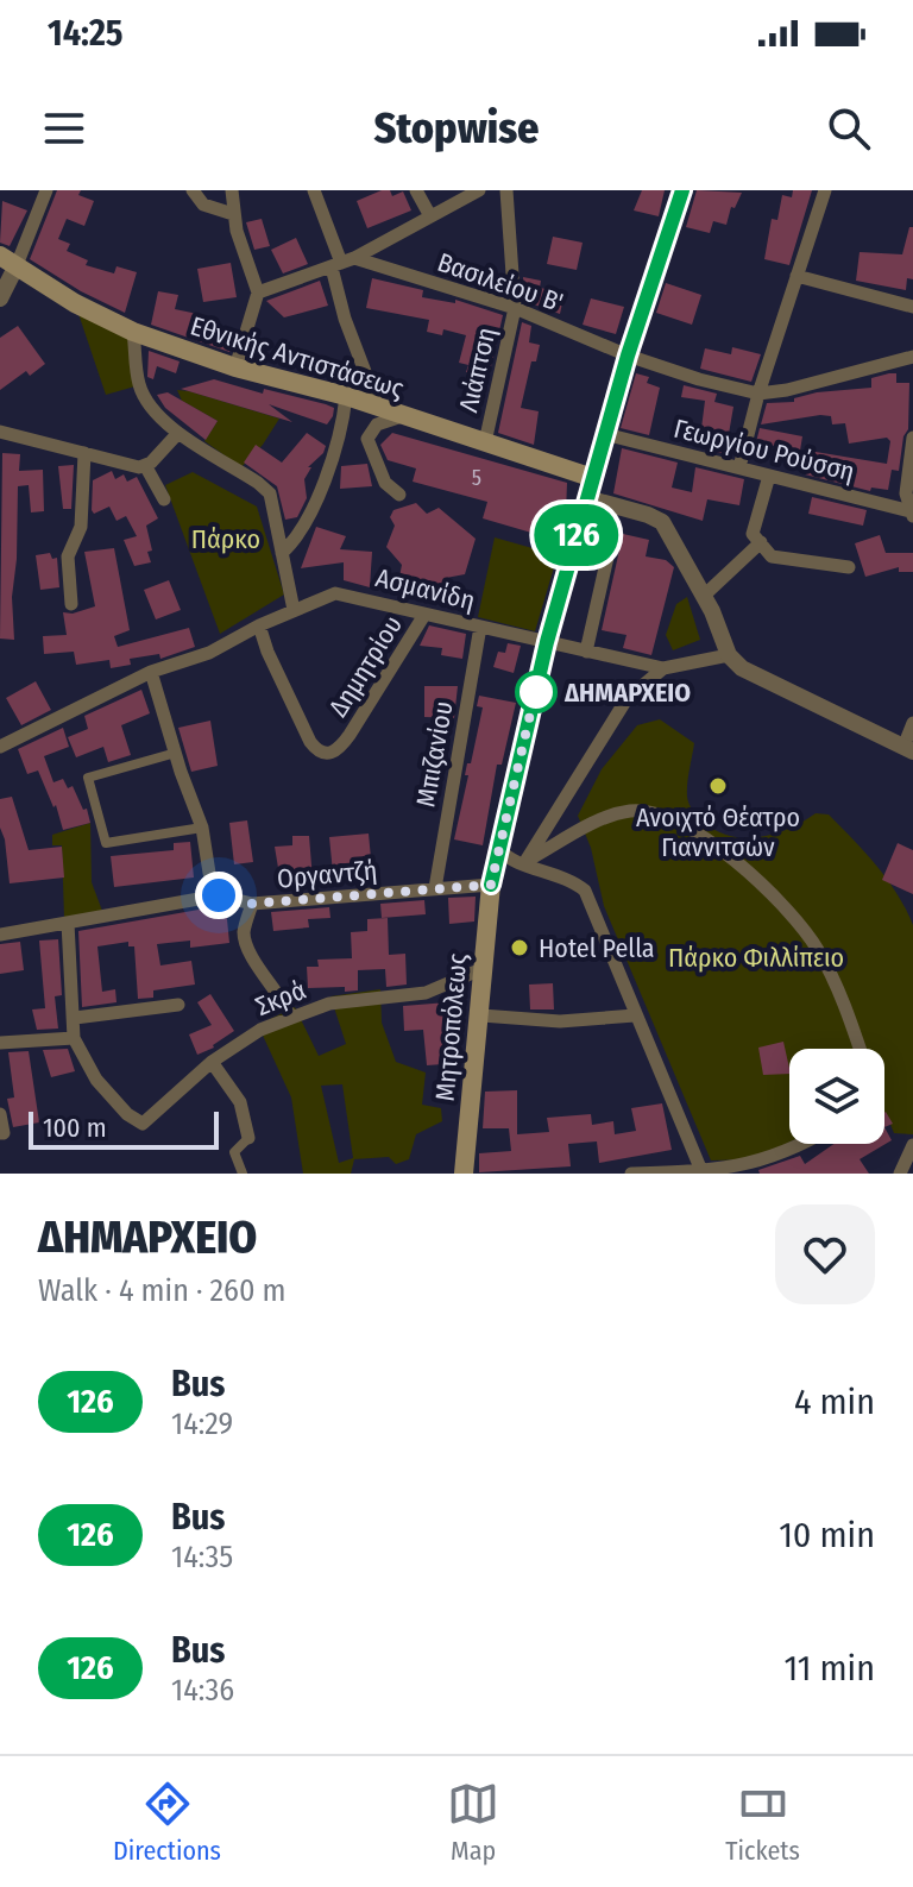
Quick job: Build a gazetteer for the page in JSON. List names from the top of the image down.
{
  "streets": {
    "main road": ["Εθνικής Αντιστάσεως", "Μητροπόλεως"],
    "street": [
      "Βασιλείου Β'",
      "Λιάπτση",
      "Γεωργίου Ρούσση",
      "Ασμανίδη",
      "Δημητρίου",
      "Μπιζανίου",
      "Οργαντζή",
      "Σκρά"
    ]
  },
  "crossings": [
    ["Βασιλείου Β'", "Λιάπτση"],
    ["Βασιλείου Β'", "Μητροπόλεως"],
    ["Εθνικής Αντιστάσεως", "Λιάπτση"],
    ["Εθνικής Αντιστάσεως", "Μητροπόλεως"],
    ["Γεωργίου Ρούσση", "Μητροπόλεως"],
    ["Ασμανίδη", "Δημητρίου"],
    ["Ασμανίδη", "Μπιζανίου"],
    ["Ασμανίδη", "Μητροπόλεως"],
    ["Μπιζανίου", "Οργαντζή"],
    ["Οργαντζή", "Μητροπόλεως"],
    ["Σκρά", "Μητροπόλεως"]
  ],
  "parks": ["Πάρκο", "Πάρκο Φιλλίπειο"],
  "places": ["ΔΗΜΑΡΧΕΙΟ", "Ανοιχτό Θέατρο Γιαννιτσών", "Hotel Pella"],
  "lines": ["bus line 126"],
  "house_numbers": ["5"],
  "scale_bar": "100 m",
  "page": {
    "status": "14:25",
    "header": "Stopwise",
    "on_map": "126",
    "scale": "100 m",
    "heading": ["ΔΗΜΑΡΧΕΙΟ", "Walk · 4 min · 260 m"],
    "list": [
      {
        "mark": "126",
        "name": "Bus",
        "note": "14:29",
        "value": "4 min"
      },
      {
        "mark": "126",
        "name": "Bus",
        "note": "14:35",
        "value": "10 min"
      },
      {
        "mark": "126",
        "name": "Bus",
        "note": "14:36",
        "value": "11 min"
      }
    ],
    "tabs": ["Directions", "Map", "Tickets"]
  }
}
